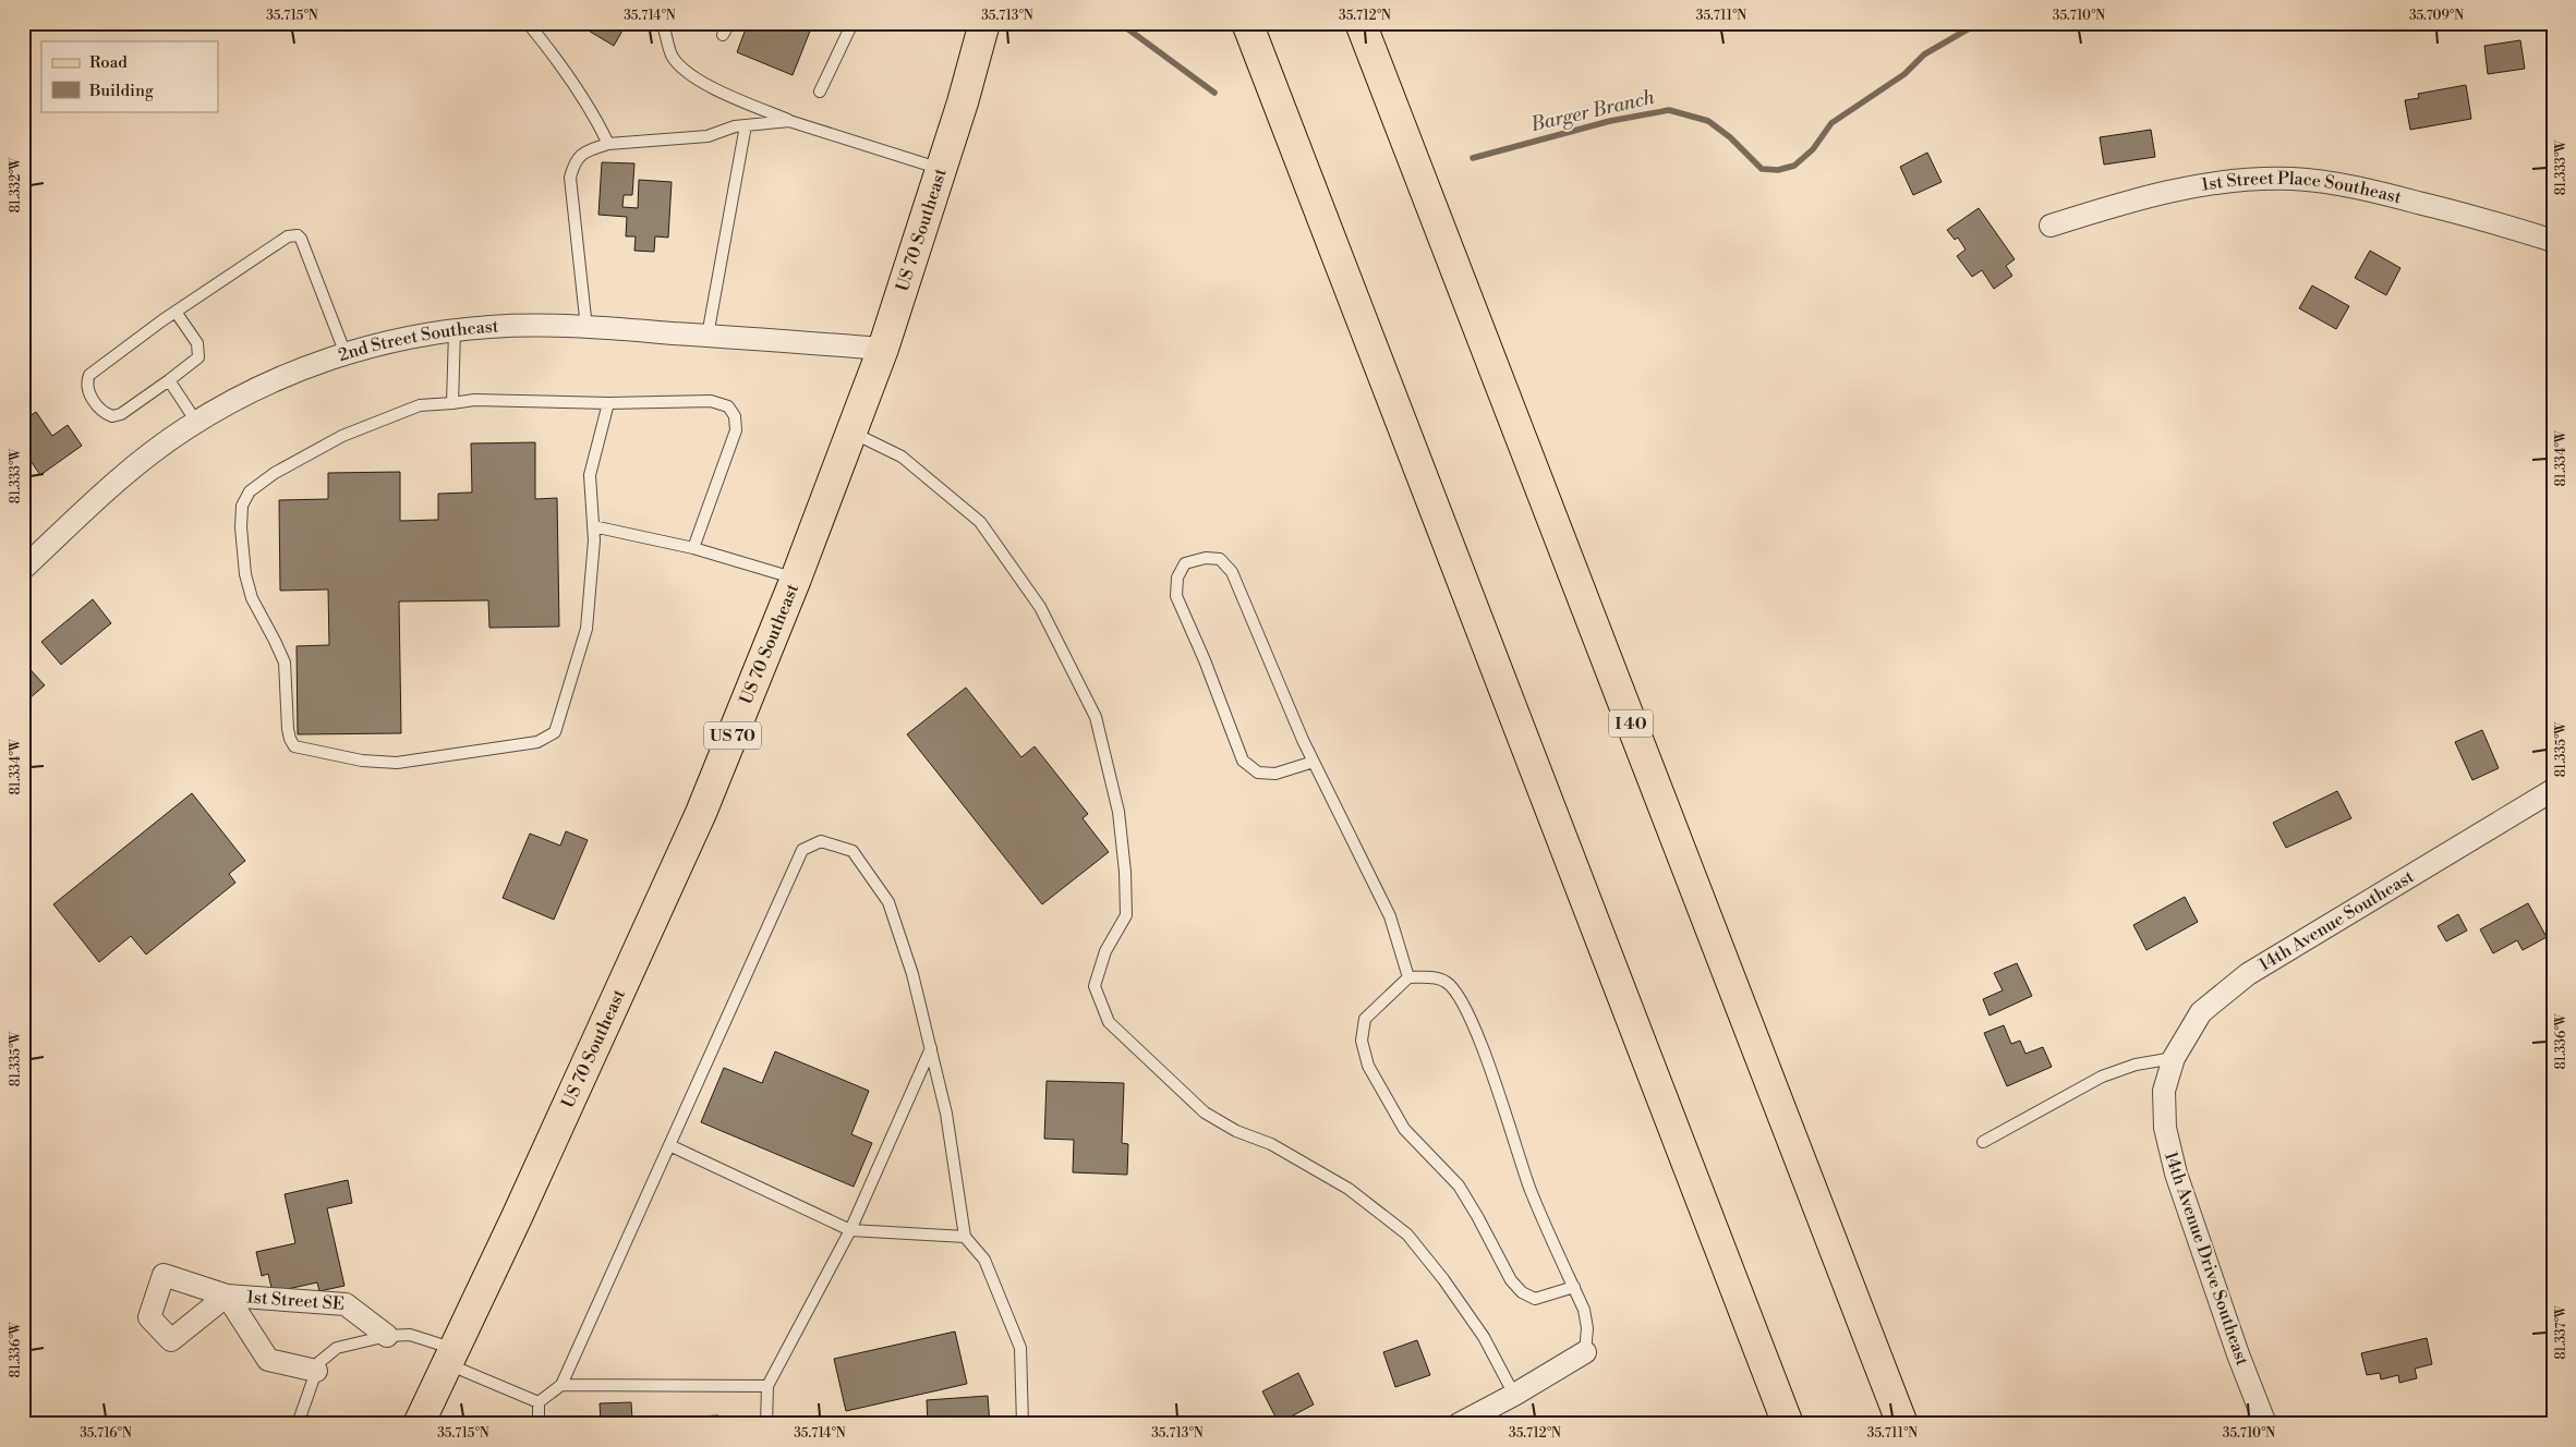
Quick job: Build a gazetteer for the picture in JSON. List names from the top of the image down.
{
  "streets": {
    "main road": ["US 70 Southeast", "I 40", "US 70"],
    "street": [
      "1st Street Place Southeast",
      "2nd Street Southeast",
      "14th Avenue Southeast",
      "14th Avenue Drive Southeast",
      "1st Street SE"
    ]
  },
  "crossings": [
    ["US 70 Southeast", "2nd Street Southeast"],
    ["14th Avenue Southeast", "14th Avenue Drive Southeast"]
  ],
  "water": ["Barger Branch"],
  "legend": ["Road", "Building"],
  "coordinates": [
    "35.715°N",
    "35.714°N",
    "35.713°N",
    "35.712°N",
    "35.711°N",
    "35.710°N",
    "35.709°N",
    "81.333°W",
    "81.332°W",
    "81.334°W",
    "81.335°W",
    "81.336°W",
    "81.337°W",
    "35.716°N"
  ]
}
